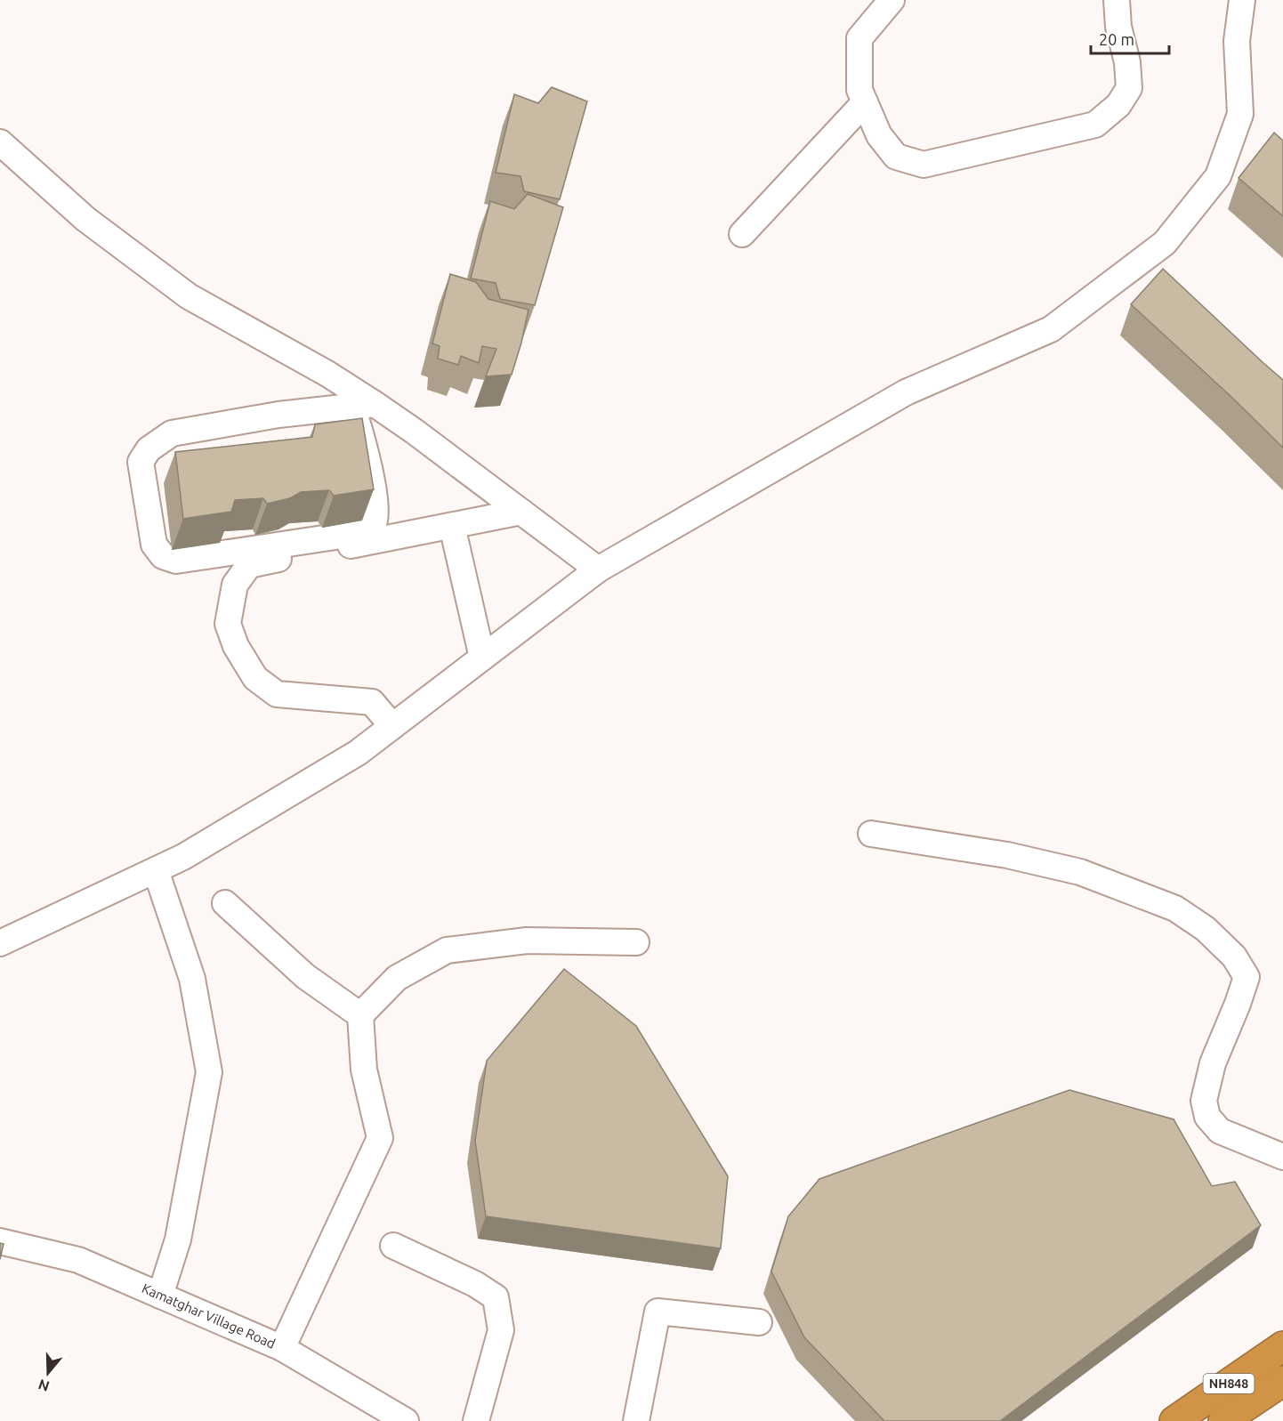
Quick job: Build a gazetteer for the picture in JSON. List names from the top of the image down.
{
  "streets": {
    "highway": ["NH848"],
    "street": ["Kamatghar Village Road"]
  },
  "scale_bar": "20 m",
  "north": "bottom"
}
